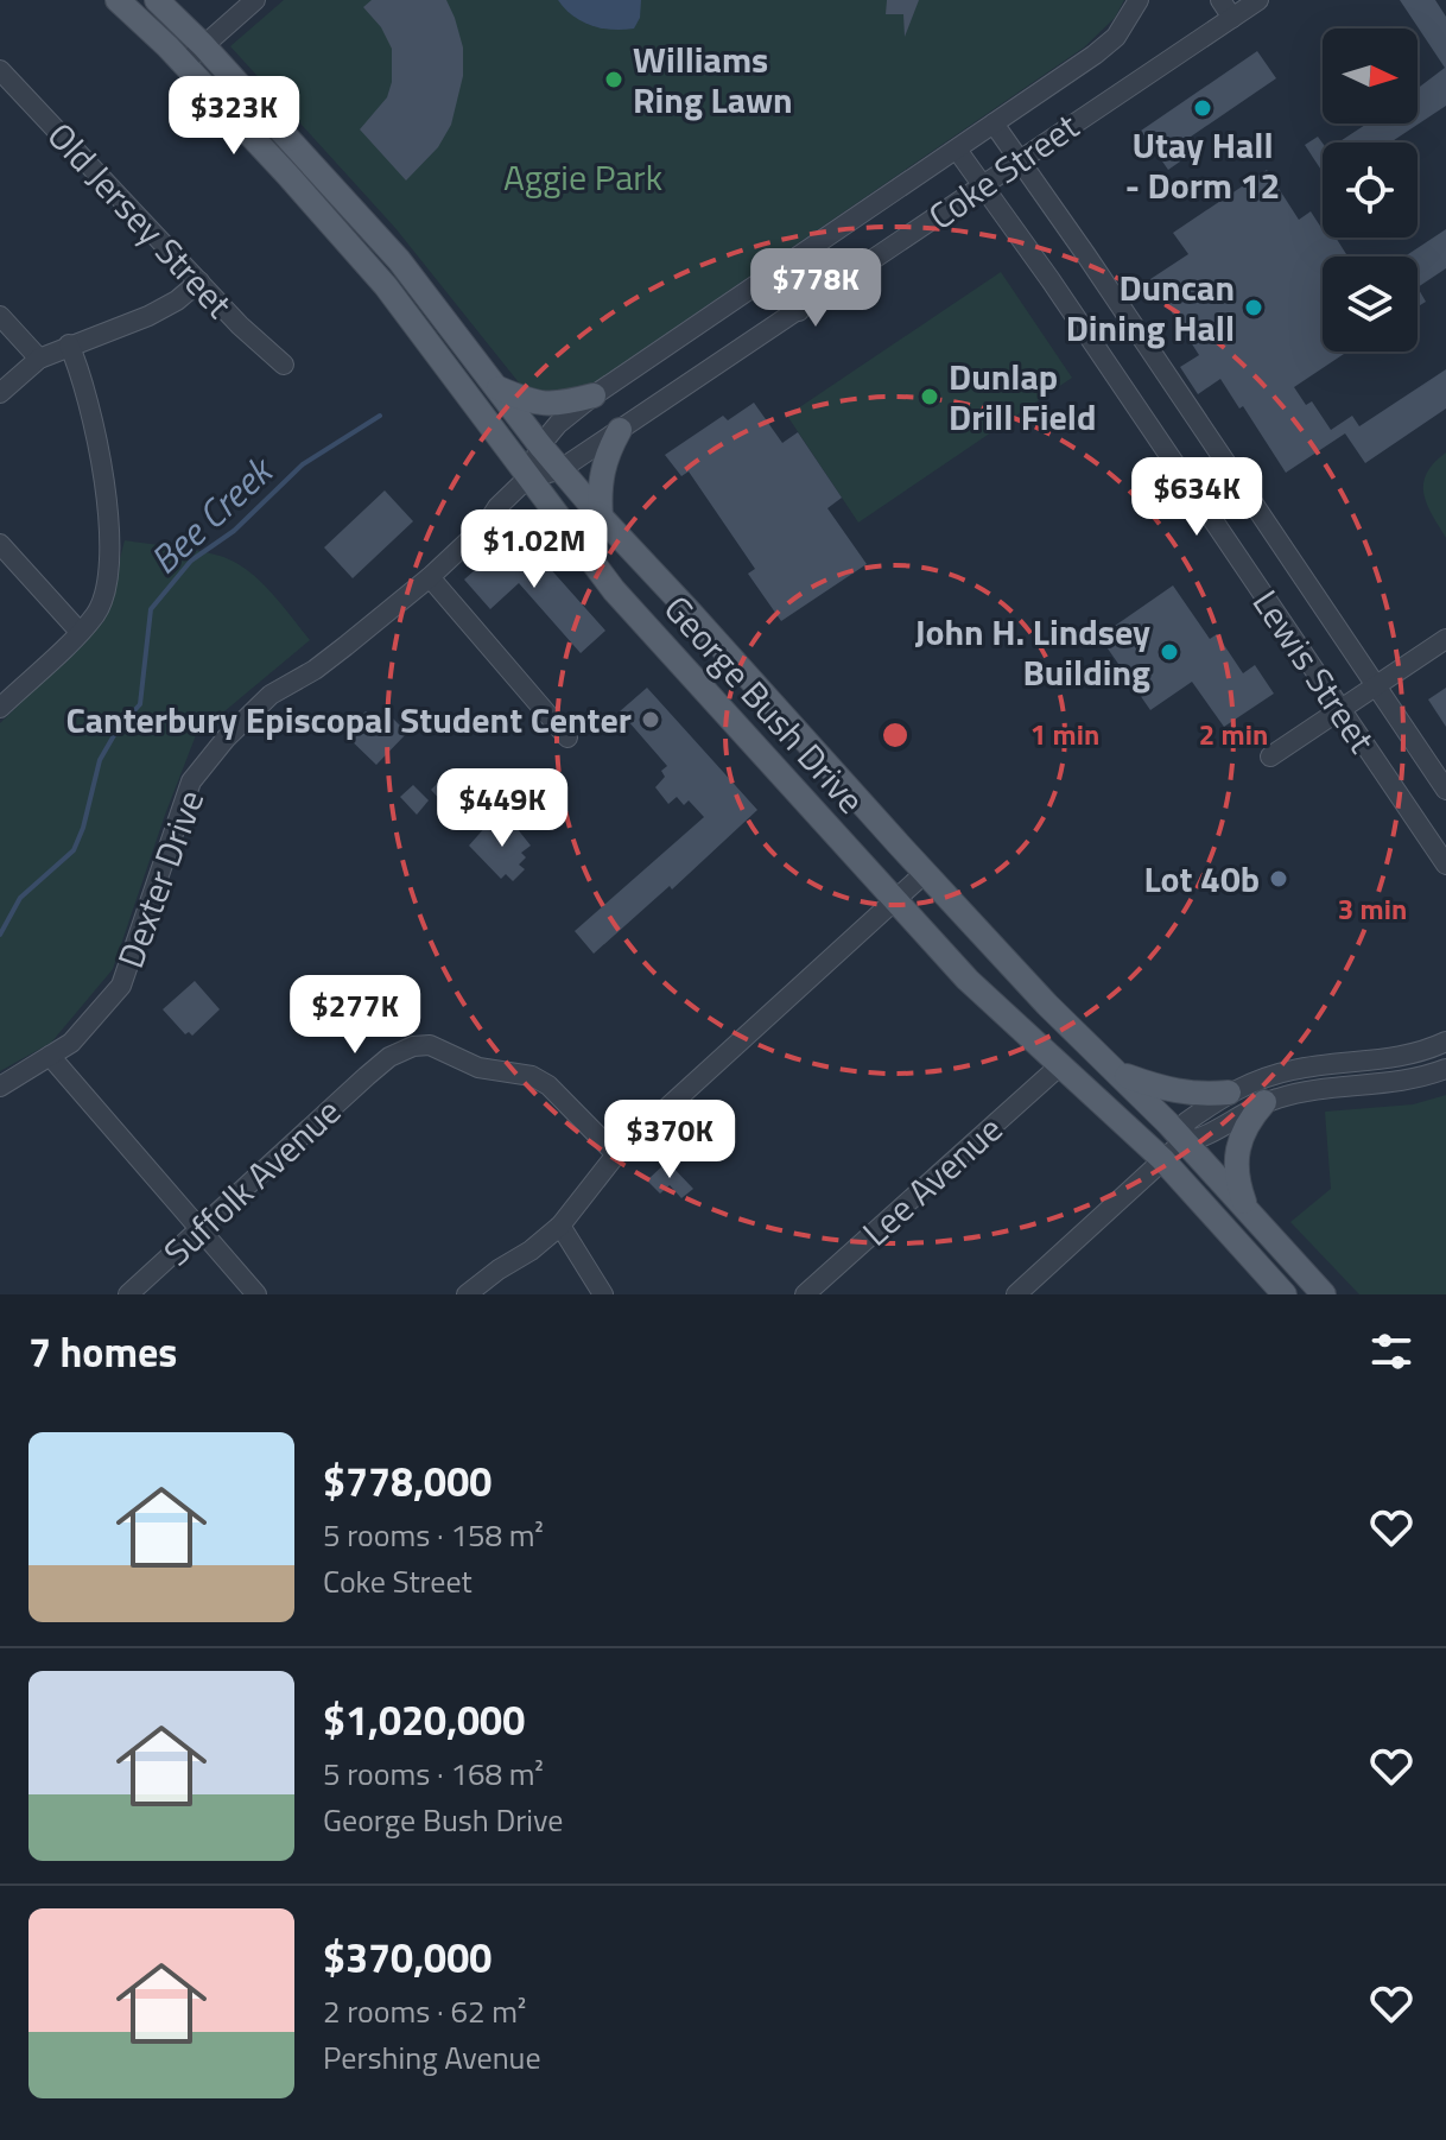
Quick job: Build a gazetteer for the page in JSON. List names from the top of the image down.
{
  "streets": {
    "main road": ["George Bush Drive"],
    "street": [
      "Coke Street",
      "Old Jersey Street",
      "Lewis Street",
      "Dexter Drive",
      "Lee Avenue",
      "Suffolk Avenue"
    ]
  },
  "crossings": [
    ["Coke Street", "Lewis Street"],
    ["Coke Street", "George Bush Drive"],
    ["George Bush Drive", "Dexter Drive"],
    ["George Bush Drive", "Lee Avenue"]
  ],
  "water": ["Bee Creek"],
  "parks": ["Aggie Park"],
  "places": [
    "Williams Ring Lawn",
    "Utay Hall - Dorm 12",
    "Duncan Dining Hall",
    "Dunlap Drill Field",
    "John H. Lindsey Building",
    "Canterbury Episcopal Student Center",
    "Lot 40b"
  ],
  "north": "right",
  "page": {
    "price": [
      "$323K",
      "$778K",
      "$634K",
      "$1.02M",
      "$449K",
      "$277K",
      "$370K"
    ],
    "heading": "7 homes",
    "list": [
      {
        "name": "$778,000",
        "note": "5 rooms · 158 m² · Coke Street"
      },
      {
        "name": "$1,020,000",
        "note": "5 rooms · 168 m² · George Bush Drive"
      },
      {
        "name": "$370,000",
        "note": "2 rooms · 62 m² · Pershing Avenue"
      }
    ]
  },
  "rings": ["1 min", "2 min", "3 min"]
}
